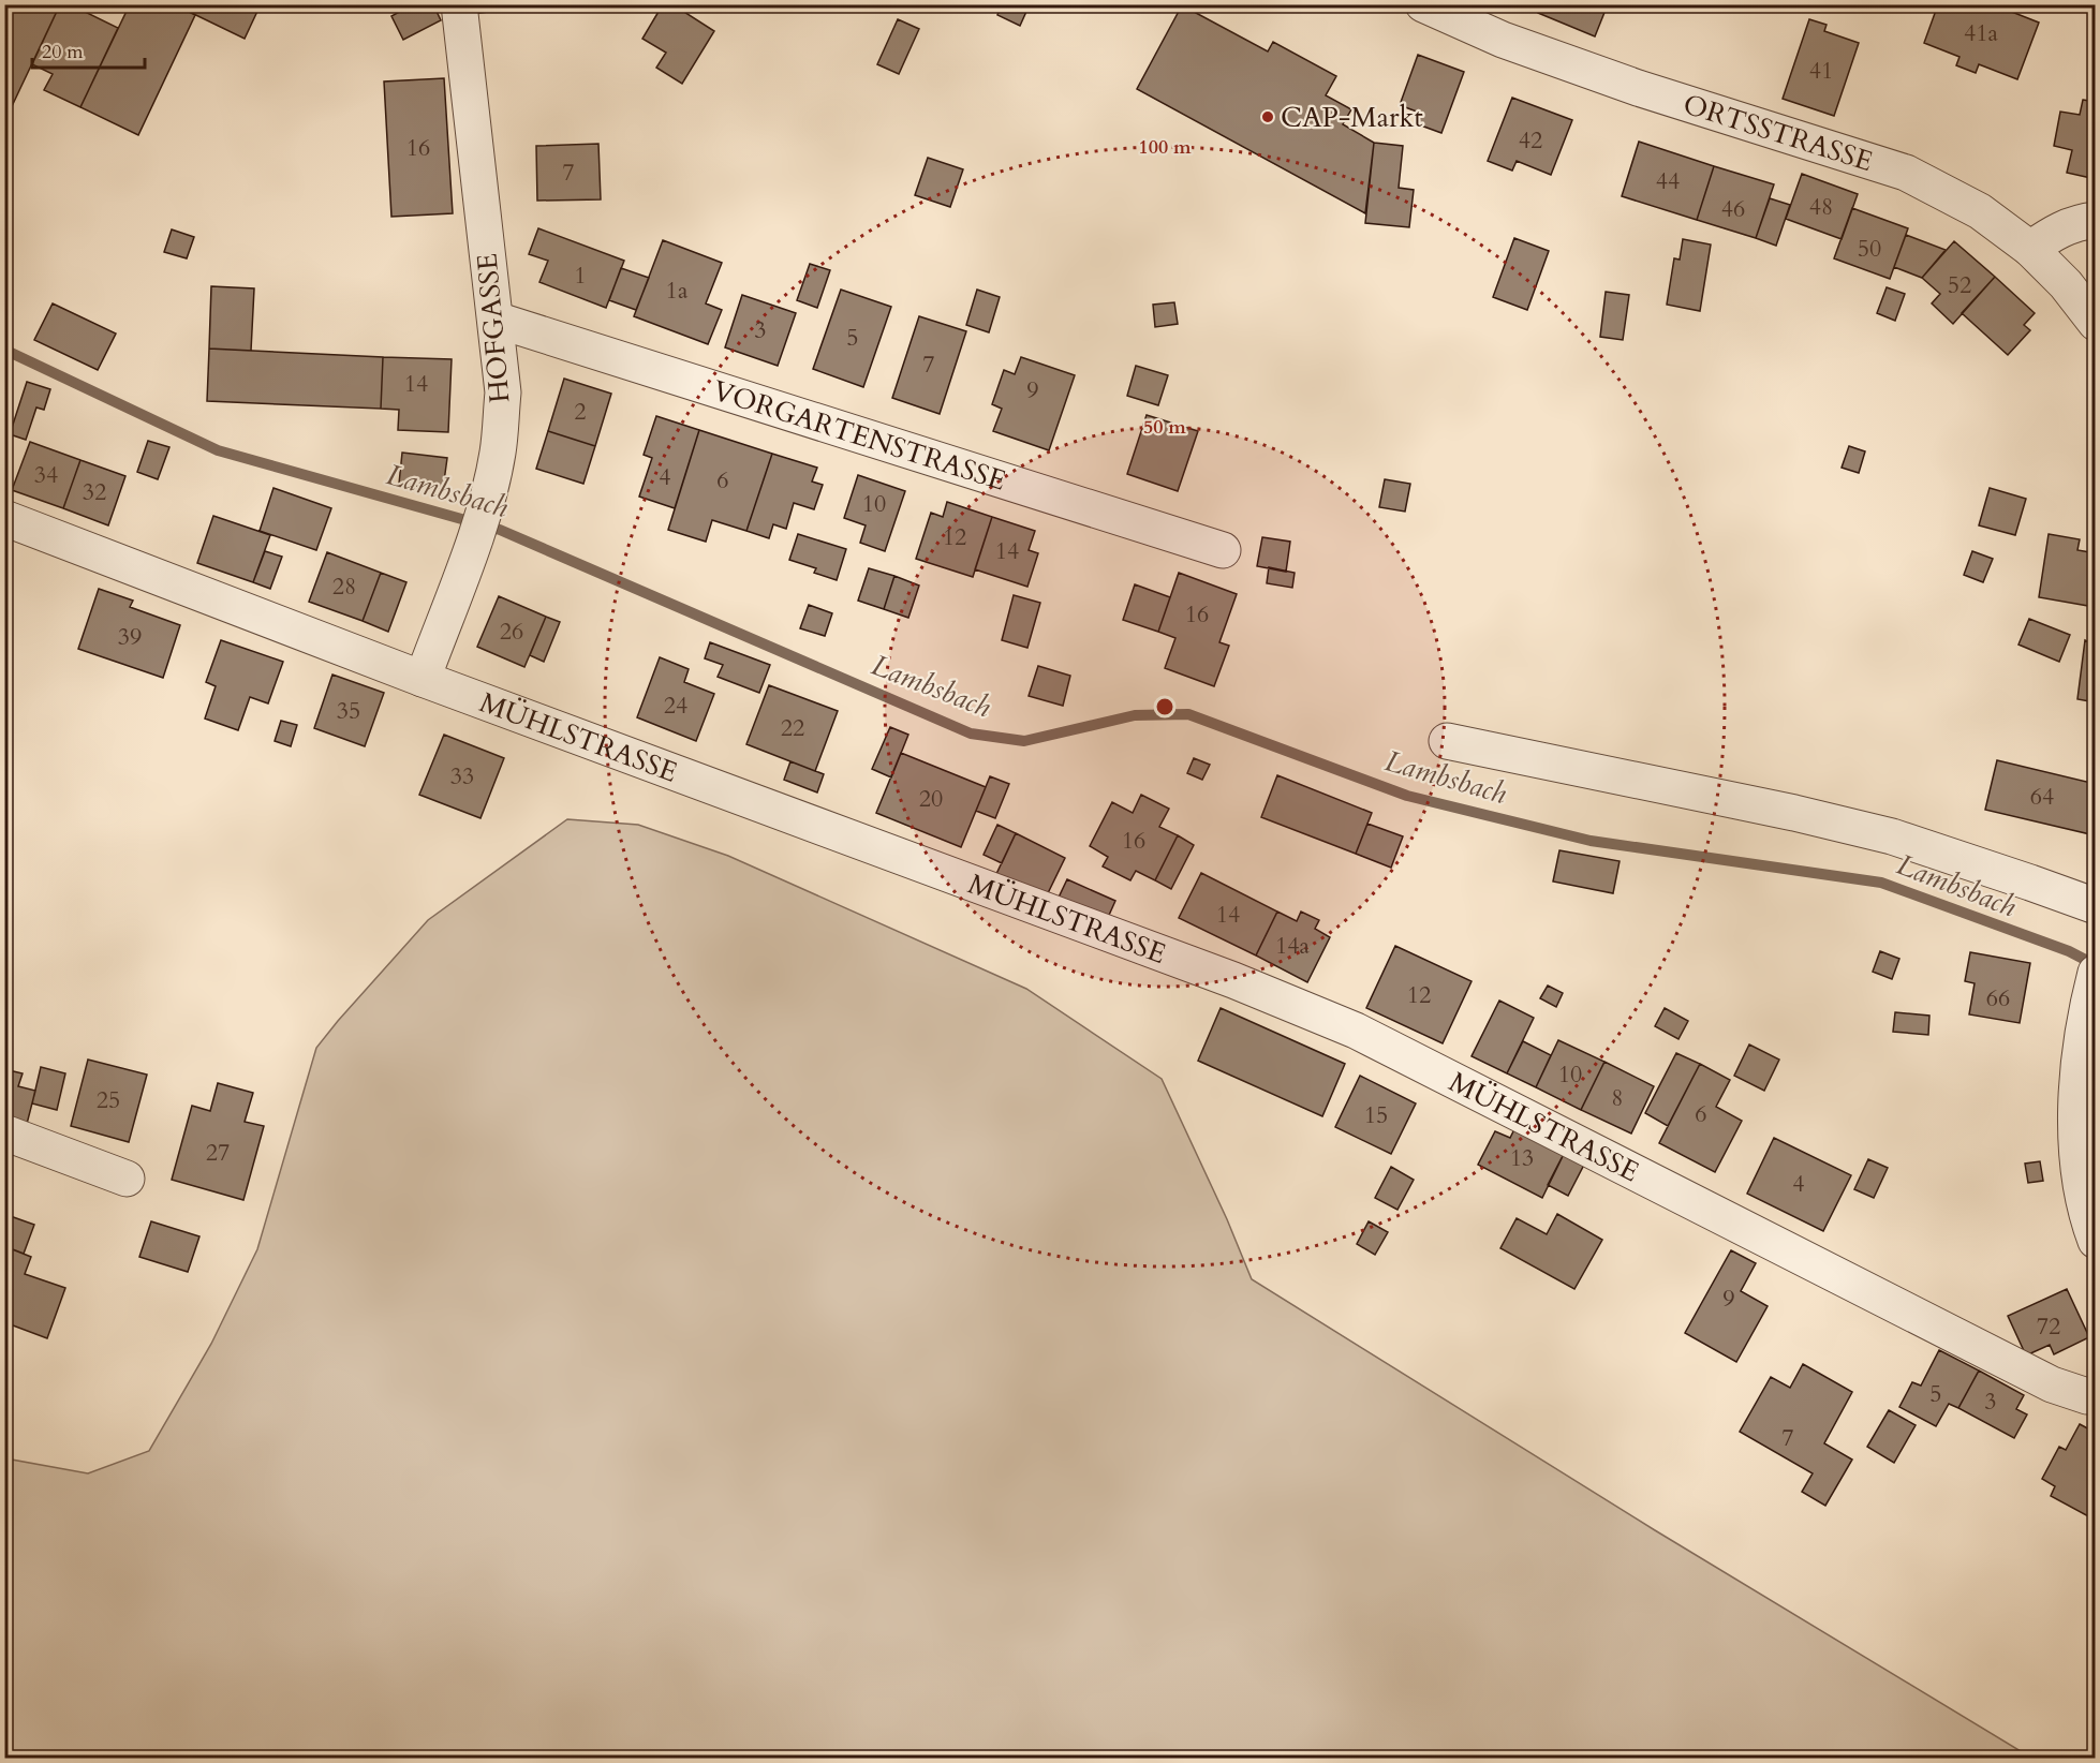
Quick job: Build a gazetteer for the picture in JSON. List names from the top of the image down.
{
  "streets": {
    "street": [
      "ORTSSTRASSE",
      "HOFGASSE",
      "VORGARTENSTRASSE",
      "MÜHLSTRASSE"
    ]
  },
  "crossings": [
    ["HOFGASSE", "VORGARTENSTRASSE"],
    ["HOFGASSE", "MÜHLSTRASSE"]
  ],
  "water": ["Lambsbach"],
  "places": ["CAP-Markt"],
  "house_numbers": [
    "41a",
    "41",
    "42",
    "16",
    "7",
    "44",
    "48",
    "46",
    "50",
    "1",
    "52",
    "1a",
    "3",
    "5",
    "7",
    "14",
    "9",
    "2",
    "34",
    "4",
    "6",
    "32",
    "10",
    "12",
    "14",
    "28",
    "16",
    "26",
    "39",
    "24",
    "35",
    "22",
    "33",
    "64",
    "20",
    "16",
    "14",
    "14a",
    "12",
    "66",
    "10",
    "8",
    "25",
    "6",
    "15",
    "27",
    "13",
    "4",
    "9",
    "72",
    "5",
    "3",
    "7"
  ],
  "scale_bar": "20 m",
  "rings": ["100 m", "50 m"]
}
